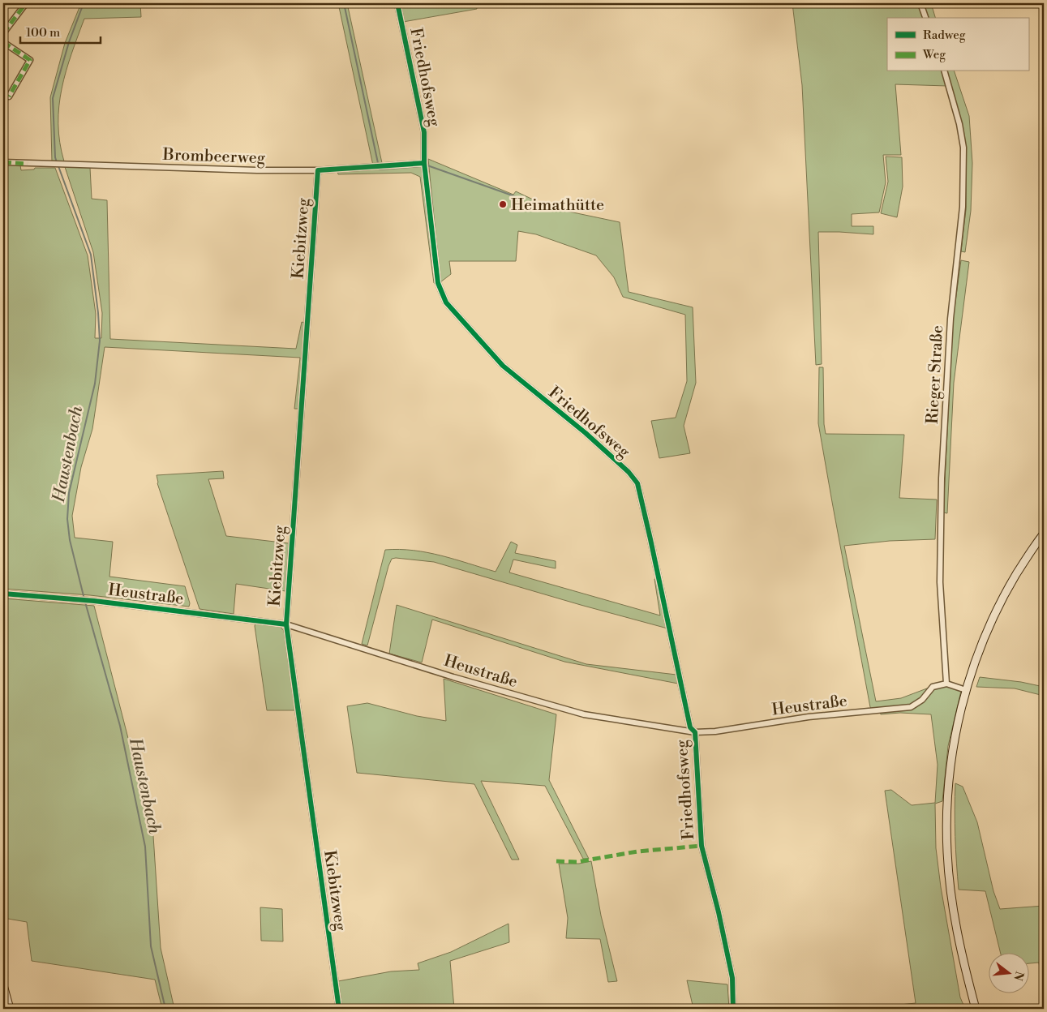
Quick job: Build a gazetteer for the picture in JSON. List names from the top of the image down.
{
  "streets": {
    "street": [
      "Friedhofsweg",
      "Brombeerweg",
      "Kiebitzweg",
      "Rieger Straße",
      "Heustraße"
    ]
  },
  "crossings": [
    ["Friedhofsweg", "Brombeerweg"],
    ["Friedhofsweg", "Heustraße"],
    ["Brombeerweg", "Kiebitzweg"],
    ["Kiebitzweg", "Heustraße"],
    ["Rieger Straße", "Heustraße"]
  ],
  "water": ["Haustenbach"],
  "places": ["Heimathütte"],
  "legend": ["Radweg", "Weg"],
  "scale_bar": "100 m",
  "north": "right"
}
